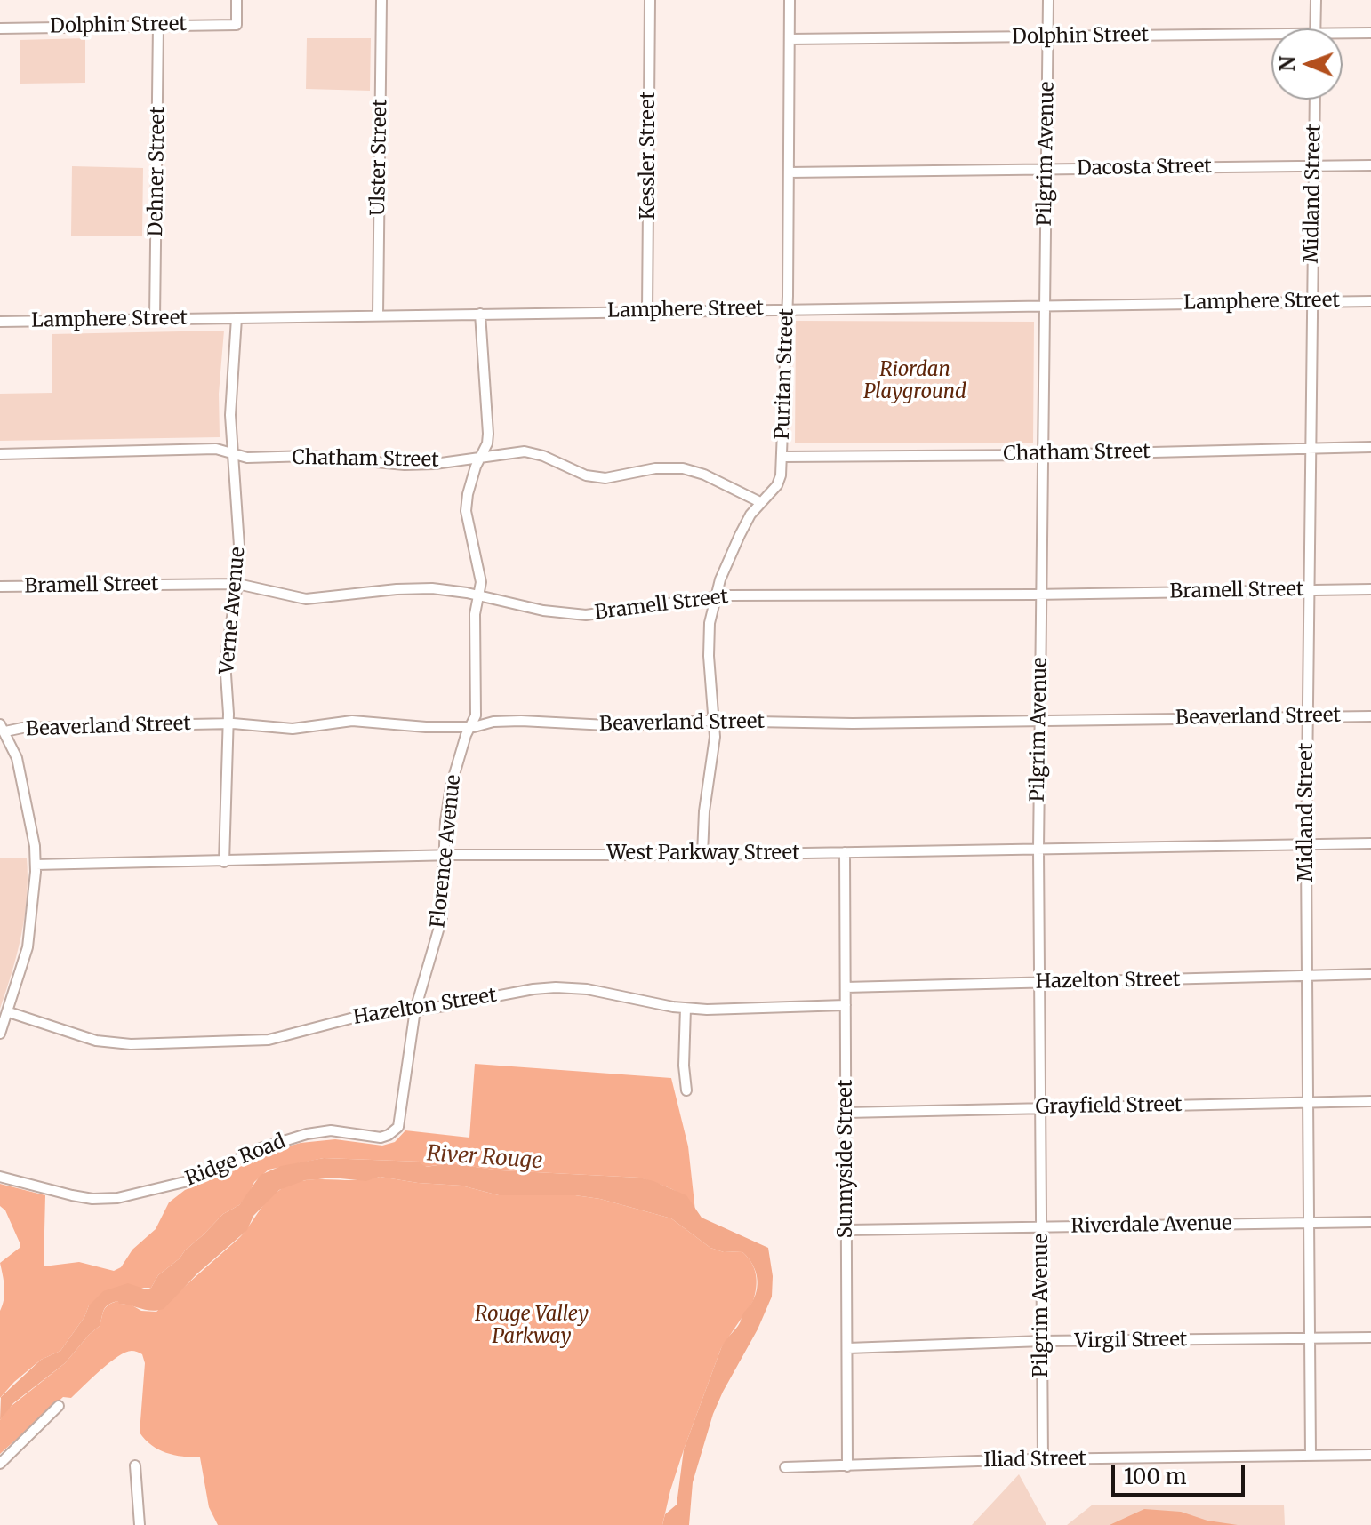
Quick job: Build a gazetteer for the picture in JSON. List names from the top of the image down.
{
  "streets": {
    "street": [
      "Dolphin Street",
      "Pilgrim Avenue",
      "Kessler Street",
      "Ulster Street",
      "Dacosta Street",
      "Dehner Street",
      "Midland Street",
      "Lamphere Street",
      "Puritan Street",
      "Chatham Street",
      "Bramell Street",
      "Verne Avenue",
      "Beaverland Street",
      "Florence Avenue",
      "West Parkway Street",
      "Hazelton Street",
      "Grayfield Street",
      "Sunnyside Street",
      "Ridge Road",
      "Riverdale Avenue",
      "Virgil Street",
      "Iliad Street"
    ]
  },
  "crossings": [
    ["Dolphin Street", "Pilgrim Avenue"],
    ["Dolphin Street", "Dehner Street"],
    ["Dolphin Street", "Puritan Street"],
    ["Pilgrim Avenue", "Dacosta Street"],
    ["Pilgrim Avenue", "Lamphere Street"],
    ["Pilgrim Avenue", "Chatham Street"],
    ["Pilgrim Avenue", "Bramell Street"],
    ["Pilgrim Avenue", "Beaverland Street"],
    ["Pilgrim Avenue", "West Parkway Street"],
    ["Pilgrim Avenue", "Hazelton Street"],
    ["Pilgrim Avenue", "Grayfield Street"],
    ["Pilgrim Avenue", "Riverdale Avenue"],
    ["Pilgrim Avenue", "Virgil Street"],
    ["Pilgrim Avenue", "Iliad Street"],
    ["Kessler Street", "Lamphere Street"],
    ["Ulster Street", "Lamphere Street"],
    ["Dacosta Street", "Midland Street"],
    ["Dacosta Street", "Puritan Street"],
    ["Dehner Street", "Lamphere Street"],
    ["Midland Street", "Lamphere Street"],
    ["Midland Street", "Chatham Street"],
    ["Midland Street", "Bramell Street"],
    ["Midland Street", "Beaverland Street"],
    ["Midland Street", "West Parkway Street"],
    ["Midland Street", "Hazelton Street"],
    ["Midland Street", "Grayfield Street"],
    ["Midland Street", "Riverdale Avenue"],
    ["Midland Street", "Virgil Street"],
    ["Midland Street", "Iliad Street"],
    ["Lamphere Street", "Puritan Street"],
    ["Lamphere Street", "Verne Avenue"],
    ["Lamphere Street", "Florence Avenue"],
    ["Puritan Street", "Chatham Street"],
    ["Puritan Street", "Bramell Street"],
    ["Puritan Street", "Beaverland Street"],
    ["Puritan Street", "West Parkway Street"],
    ["Chatham Street", "Verne Avenue"],
    ["Chatham Street", "Florence Avenue"],
    ["Bramell Street", "Verne Avenue"],
    ["Bramell Street", "Florence Avenue"],
    ["Verne Avenue", "Beaverland Street"],
    ["Verne Avenue", "West Parkway Street"],
    ["Beaverland Street", "Florence Avenue"],
    ["Florence Avenue", "West Parkway Street"],
    ["Florence Avenue", "Hazelton Street"],
    ["Florence Avenue", "Ridge Road"],
    ["West Parkway Street", "Sunnyside Street"],
    ["Hazelton Street", "Sunnyside Street"],
    ["Grayfield Street", "Sunnyside Street"],
    ["Sunnyside Street", "Riverdale Avenue"],
    ["Sunnyside Street", "Virgil Street"],
    ["Sunnyside Street", "Iliad Street"]
  ],
  "water": ["River Rouge"],
  "parks": ["Riordan Playground", "Rouge Valley Parkway"],
  "scale_bar": "100 m",
  "north": "left"
}
